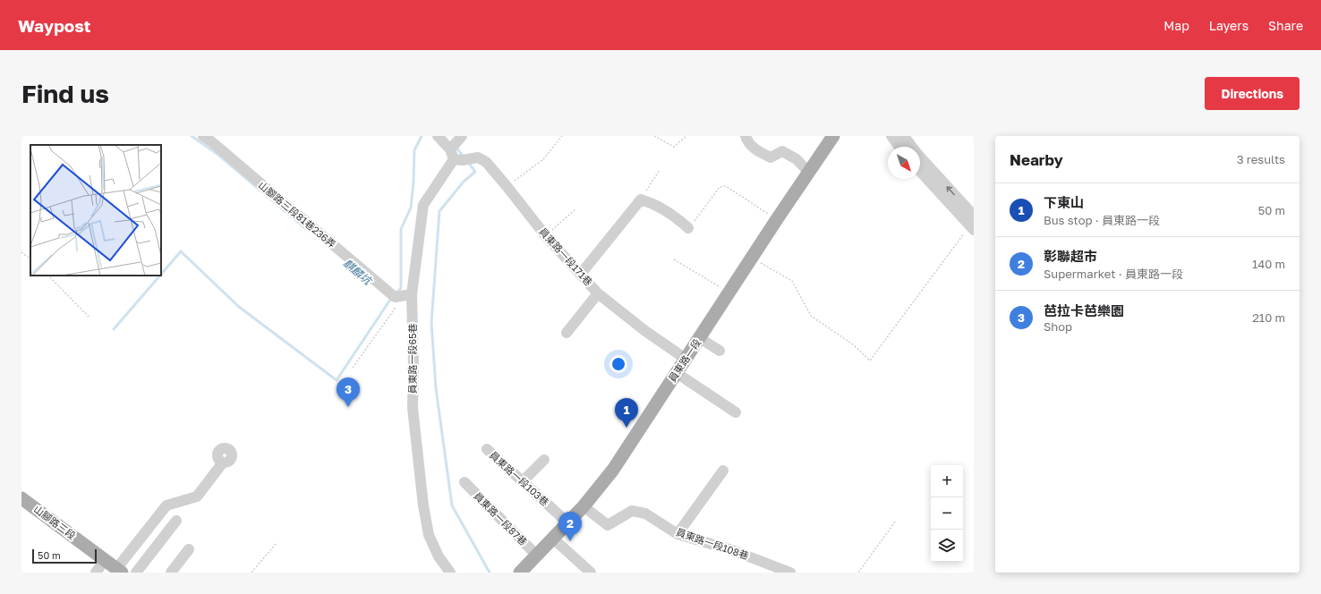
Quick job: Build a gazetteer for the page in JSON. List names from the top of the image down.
{
  "streets": {
    "main road": ["員東路一段", "山腳路三段"],
    "street": [
      "山腳路三段81巷236弄",
      "員東路一段171巷",
      "員東路一段65巷",
      "員東路一段103巷",
      "員東路一段87巷",
      "員東路一段108巷"
    ]
  },
  "crossings": [
    ["員東路一段171巷", "員東路一段65巷"],
    ["員東路一段171巷", "員東路一段"],
    ["員東路一段", "員東路一段103巷"],
    ["員東路一段", "員東路一段87巷"],
    ["員東路一段", "員東路一段108巷"]
  ],
  "water": ["麒麟坑"],
  "scale_bar": "50 m",
  "north": "bottom right",
  "page": {
    "header": "Waypost",
    "nav": ["Map", "Layers", "Share"],
    "buttons": "Directions",
    "title": "Find us",
    "heading": ["Nearby", "3 results"],
    "list": [
      {
        "mark": "1",
        "name": "下東山",
        "note": "Bus stop · 員東路一段",
        "value": "50 m"
      },
      {
        "mark": "2",
        "name": "彰聯超市",
        "note": "Supermarket · 員東路一段",
        "value": "140 m"
      },
      {
        "mark": "3",
        "name": "芭拉卡芭樂園",
        "note": "Shop",
        "value": "210 m"
      }
    ],
    "pins": ["3", "1", "2"],
    "map_buttons": ["+", "−"],
    "scale": "50 m"
  }
}
